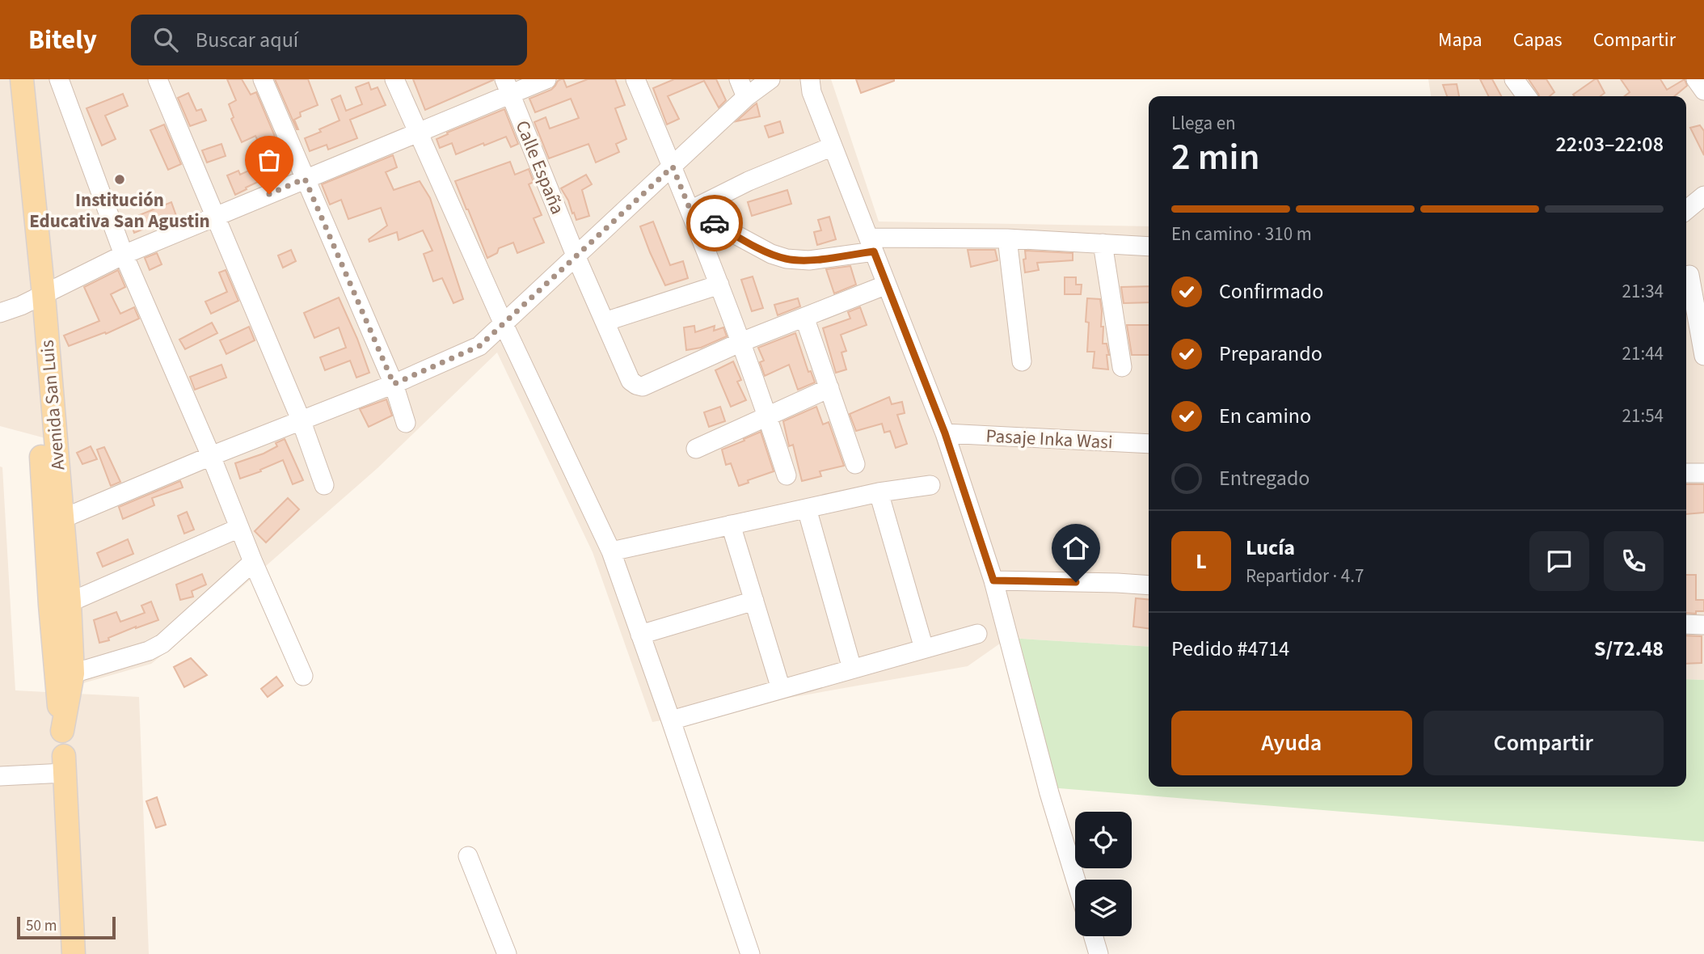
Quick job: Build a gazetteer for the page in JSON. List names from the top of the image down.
{
  "streets": {
    "main road": ["Avenida San Luis"],
    "street": ["Calle España", "Pasaje Inka Wasi"]
  },
  "places": ["Institución Educativa San Agustin"],
  "scale_bar": "50 m",
  "page": {
    "header": "Bitely",
    "search": "Buscar aquí",
    "nav": ["Mapa", "Capas", "Compartir"],
    "heading": ["2 min", "Llega en", "22:03–22:08"],
    "panel": [
      "Lucía",
      "Repartidor · 4.7",
      "Pedido #4714",
      "S/72.48"
    ],
    "bar": "En camino · 310 m",
    "list": [
      ["Confirmado", "21:34"],
      ["Preparando", "21:44"],
      ["En camino", "21:54"],
      "Entregado"
    ],
    "round": "L",
    "buttons": ["Ayuda", "Compartir"],
    "scale": "50 m"
  }
}
